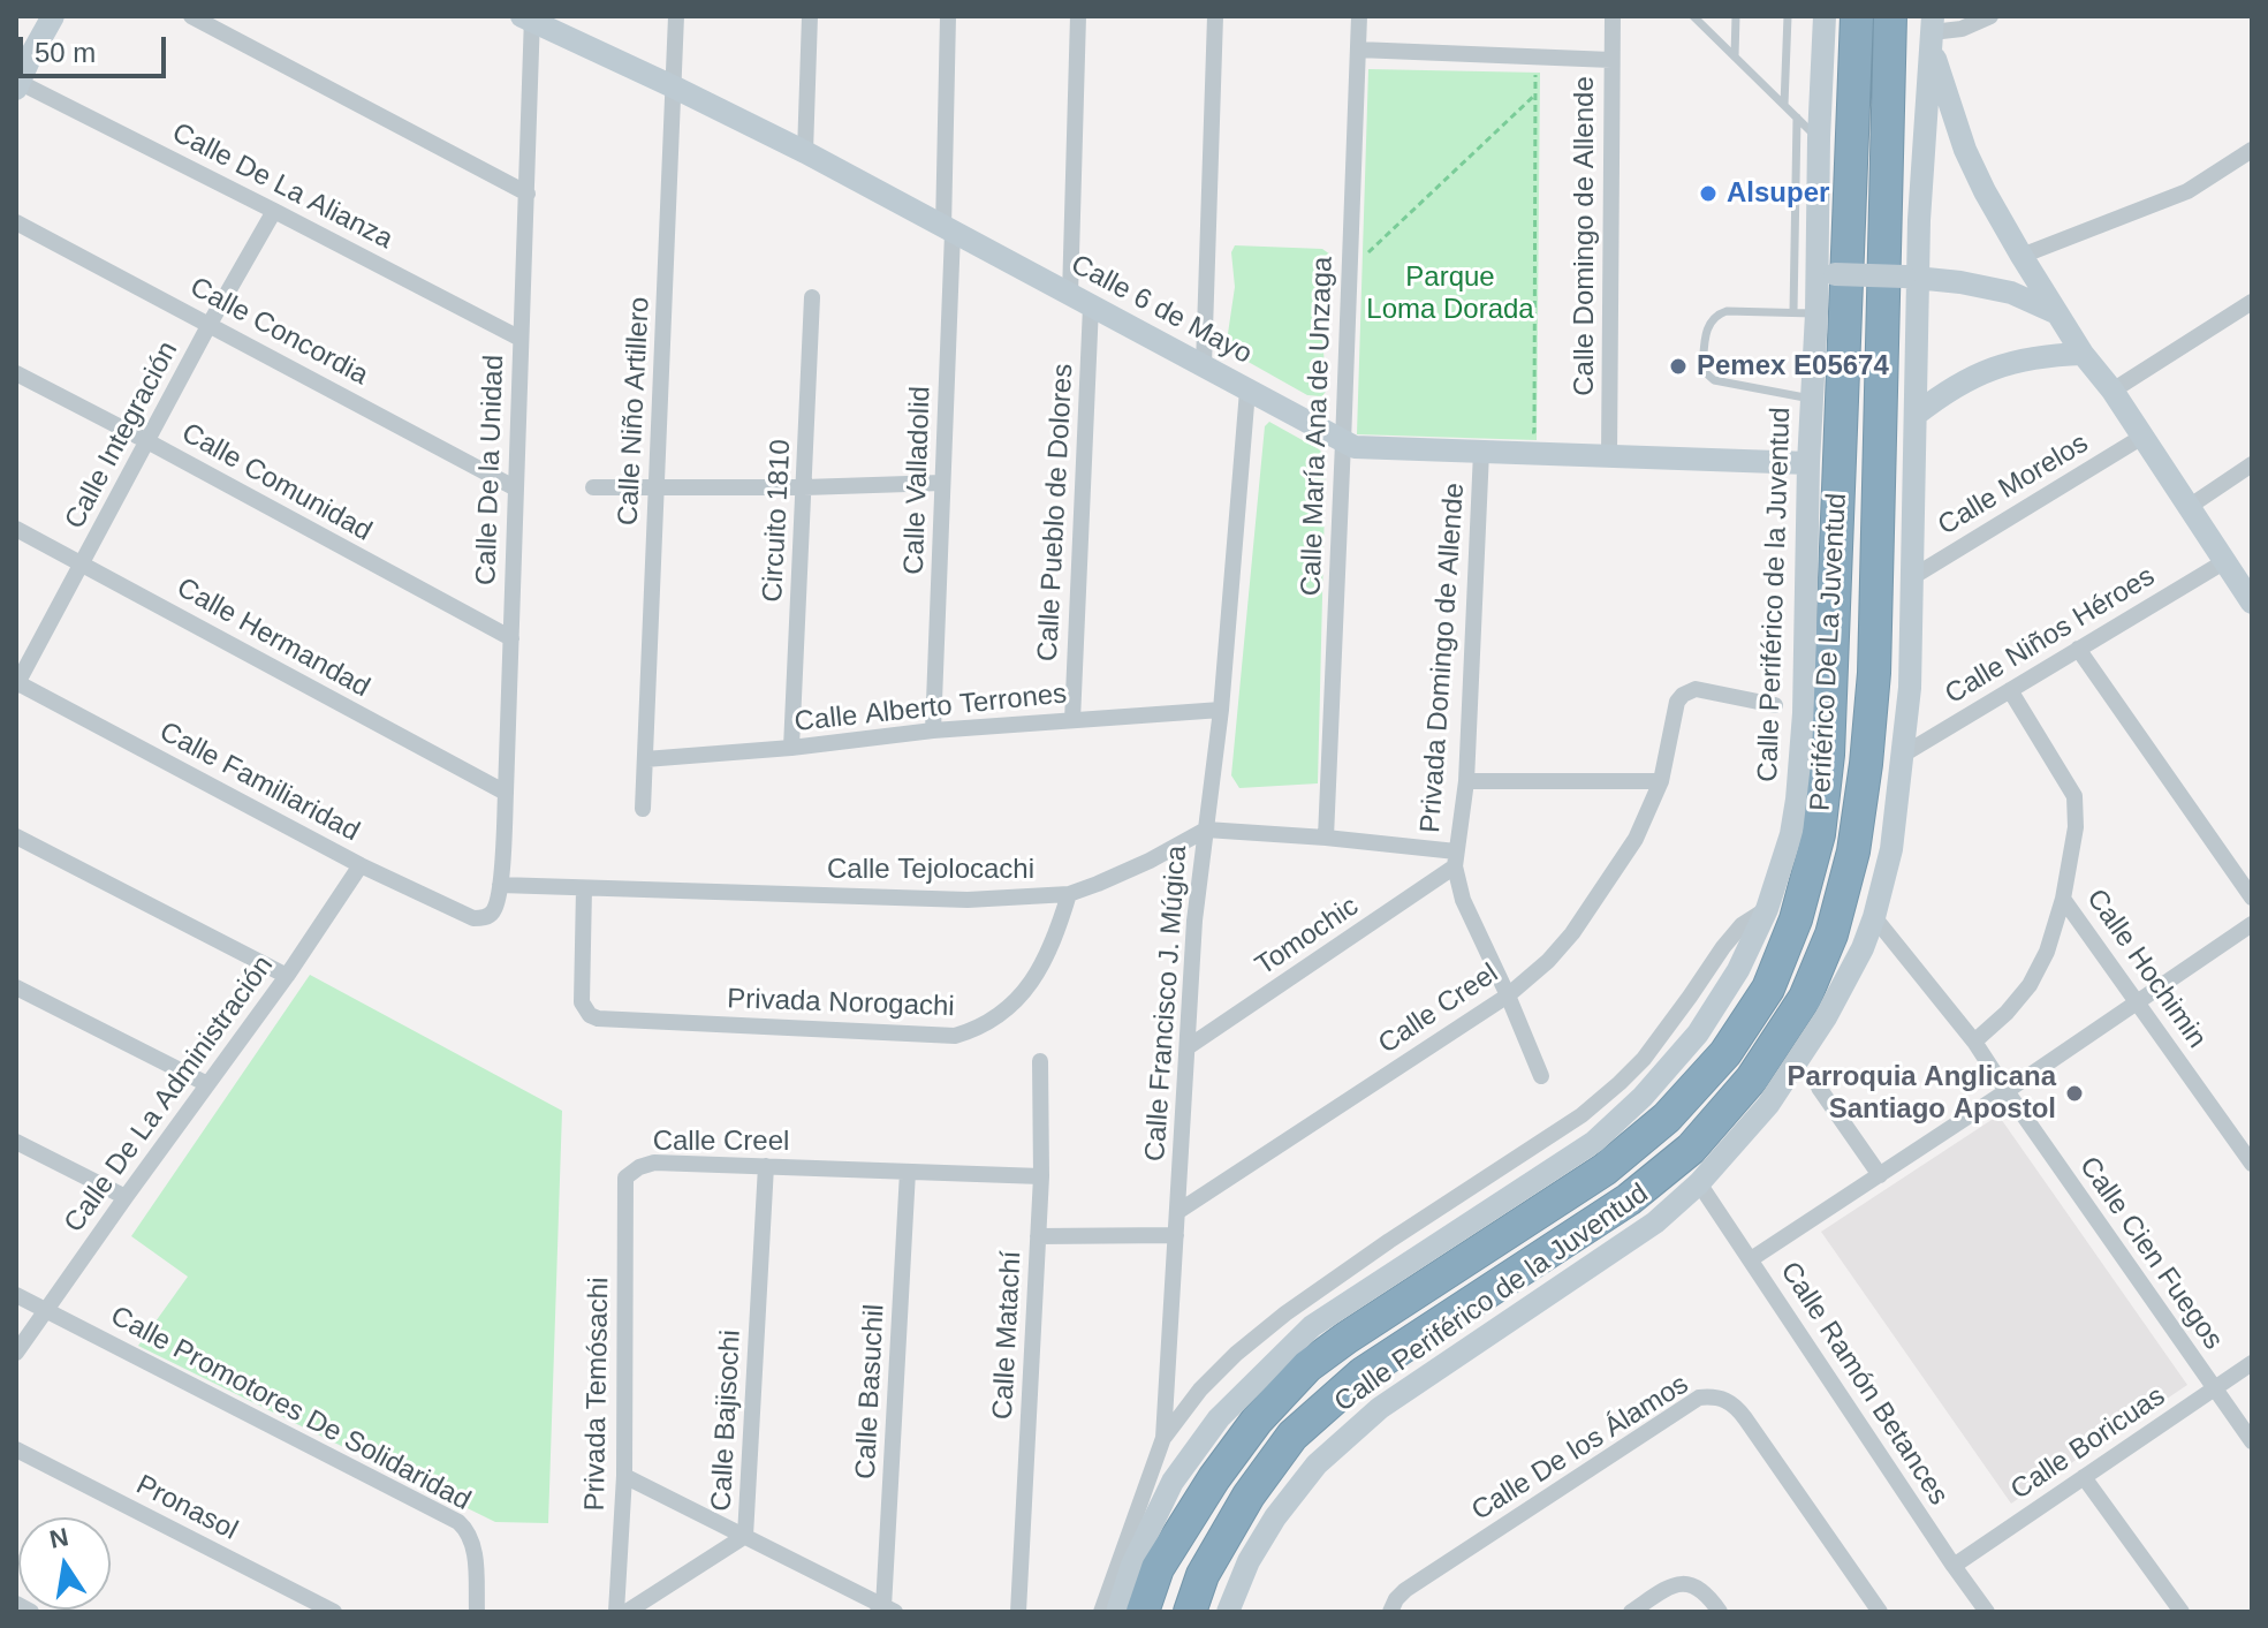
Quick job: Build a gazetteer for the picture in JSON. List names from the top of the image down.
{
  "streets": {
    "highway": ["Periférico De La Juventud"],
    "main road": ["Calle 6 de Mayo", "Calle Periférico de la Juventud"],
    "street": [
      "Calle De La Alianza",
      "Calle Domingo de Allende",
      "Calle Concordia",
      "Calle Niño Artillero",
      "Calle María Ana de Unzaga",
      "Calle Integración",
      "Calle De la Unidad",
      "Calle Valladolid",
      "Calle Comunidad",
      "Calle Morelos",
      "Calle Pueblo de Dolores",
      "Circuito 1810",
      "Calle Niños Héroes",
      "Calle Hermandad",
      "Privada Domingo de Allende",
      "Calle Alberto Terrones",
      "Calle Familiaridad",
      "Calle Tejolocachi",
      "Tomochic",
      "Calle Hochimin",
      "Privada Norogachi",
      "Calle Francisco J. Múgica",
      "Calle Creel",
      "Calle De La Administración",
      "Calle Cien Fuegos",
      "Calle Matachí",
      "Calle Ramón Betances",
      "Calle Basuchil",
      "Privada Temósachi",
      "Calle Promotores De Solidaridad",
      "Calle Bajisochi",
      "Calle Boricuas",
      "Calle De los Álamos",
      "Pronasol"
    ]
  },
  "crossings": [
    ["Calle De La Alianza", "Calle Integración"],
    ["Calle De La Alianza", "Calle De la Unidad"],
    ["Calle Domingo de Allende", "Calle 6 de Mayo"],
    ["Calle 6 de Mayo", "Calle Niño Artillero"],
    ["Calle 6 de Mayo", "Calle María Ana de Unzaga"],
    ["Calle 6 de Mayo", "Calle De la Unidad"],
    ["Calle 6 de Mayo", "Calle Valladolid"],
    ["Calle 6 de Mayo", "Calle Pueblo de Dolores"],
    ["Calle 6 de Mayo", "Calle Periférico de la Juventud"],
    ["Calle 6 de Mayo", "Privada Domingo de Allende"],
    ["Calle 6 de Mayo", "Calle Francisco J. Múgica"],
    ["Calle Concordia", "Calle Integración"],
    ["Calle Concordia", "Calle De la Unidad"],
    ["Calle Niño Artillero", "Calle Alberto Terrones"],
    ["Calle Integración", "Calle Comunidad"],
    ["Calle Integración", "Calle Hermandad"],
    ["Calle Integración", "Calle Familiaridad"],
    ["Calle De la Unidad", "Calle Comunidad"],
    ["Calle De la Unidad", "Calle Hermandad"],
    ["Calle De la Unidad", "Calle Familiaridad"],
    ["Calle De la Unidad", "Calle Tejolocachi"],
    ["Calle Valladolid", "Calle Alberto Terrones"],
    ["Calle Morelos", "Calle Periférico de la Juventud"],
    ["Calle Pueblo de Dolores", "Calle Alberto Terrones"],
    ["Circuito 1810", "Calle Alberto Terrones"],
    ["Calle Periférico de la Juventud", "Calle Niños Héroes"],
    ["Calle Periférico de la Juventud", "Calle Cien Fuegos"],
    ["Calle Periférico de la Juventud", "Calle Ramón Betances"],
    ["Calle Niños Héroes", "Calle Hochimin"],
    ["Privada Domingo de Allende", "Tomochic"],
    ["Calle Alberto Terrones", "Calle Francisco J. Múgica"],
    ["Calle Familiaridad", "Calle De La Administración"],
    ["Calle Tejolocachi", "Privada Norogachi"],
    ["Calle Tejolocachi", "Calle Francisco J. Múgica"],
    ["Tomochic", "Calle Francisco J. Múgica"],
    ["Calle Francisco J. Múgica", "Calle Creel"],
    ["Calle Creel", "Calle Matachí"],
    ["Calle Creel", "Calle Basuchil"],
    ["Calle Creel", "Privada Temósachi"],
    ["Calle Creel", "Calle Bajisochi"],
    ["Calle De La Administración", "Calle Promotores De Solidaridad"],
    ["Calle Cien Fuegos", "Calle Boricuas"],
    ["Calle Ramón Betances", "Calle Boricuas"]
  ],
  "parks": ["Parque Loma Dorada"],
  "places": ["Alsuper", "Pemex E05674", "Parroquia Anglicana Santiago Apostol"],
  "scale_bar": "50 m",
  "north": "top"
}
